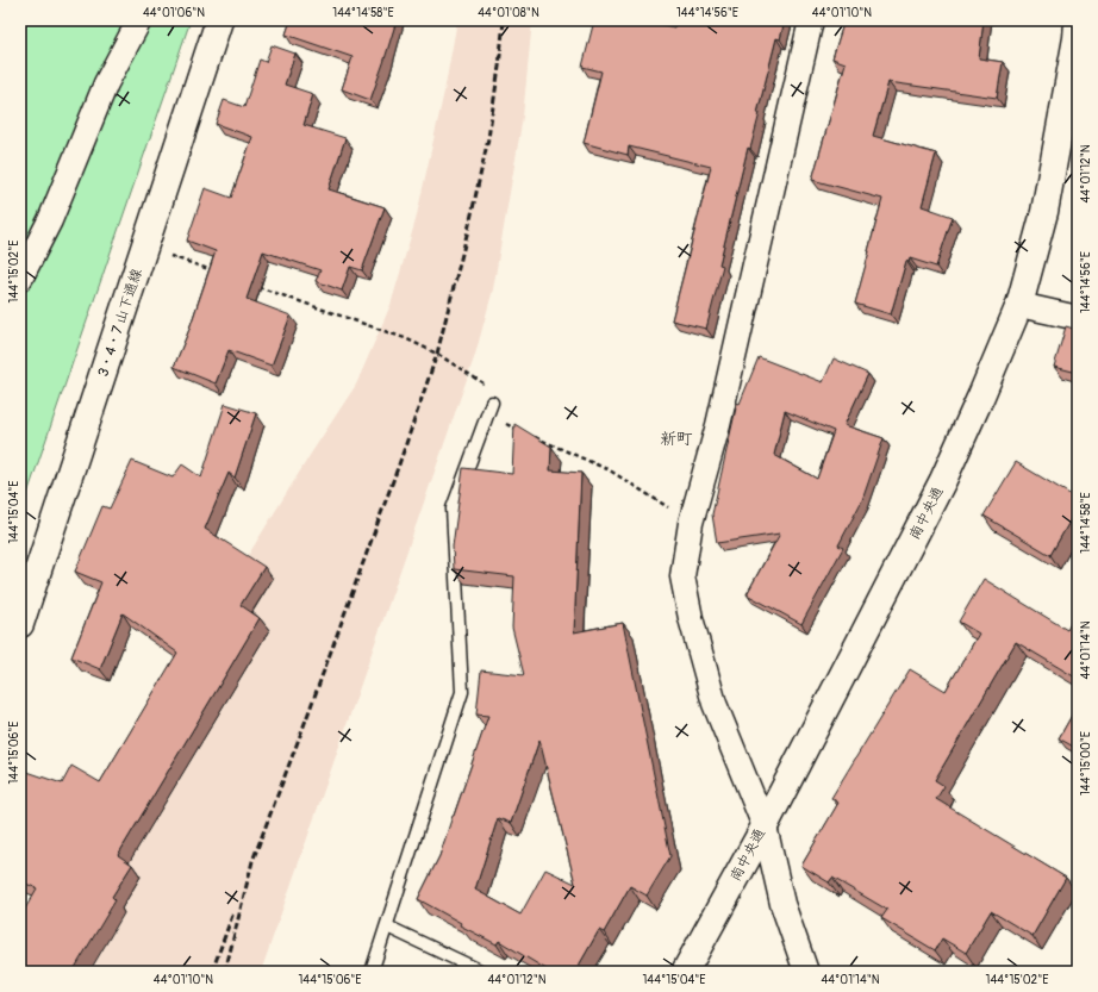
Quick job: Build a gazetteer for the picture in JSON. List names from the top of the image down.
{
  "streets": {
    "main road": ["3・4・7 山下通線", "南中央通"]
  },
  "districts": ["新町"],
  "coordinates": [
    "44°01'06\"N",
    "144°14'58\"E",
    "44°01'08\"N",
    "144°14'56\"E",
    "44°01'10\"N",
    "44°01'12\"N",
    "144°15'02\"E",
    "144°15'04\"E",
    "44°01'14\"N",
    "144°15'06\"E",
    "144°15'00\"E"
  ]
}
